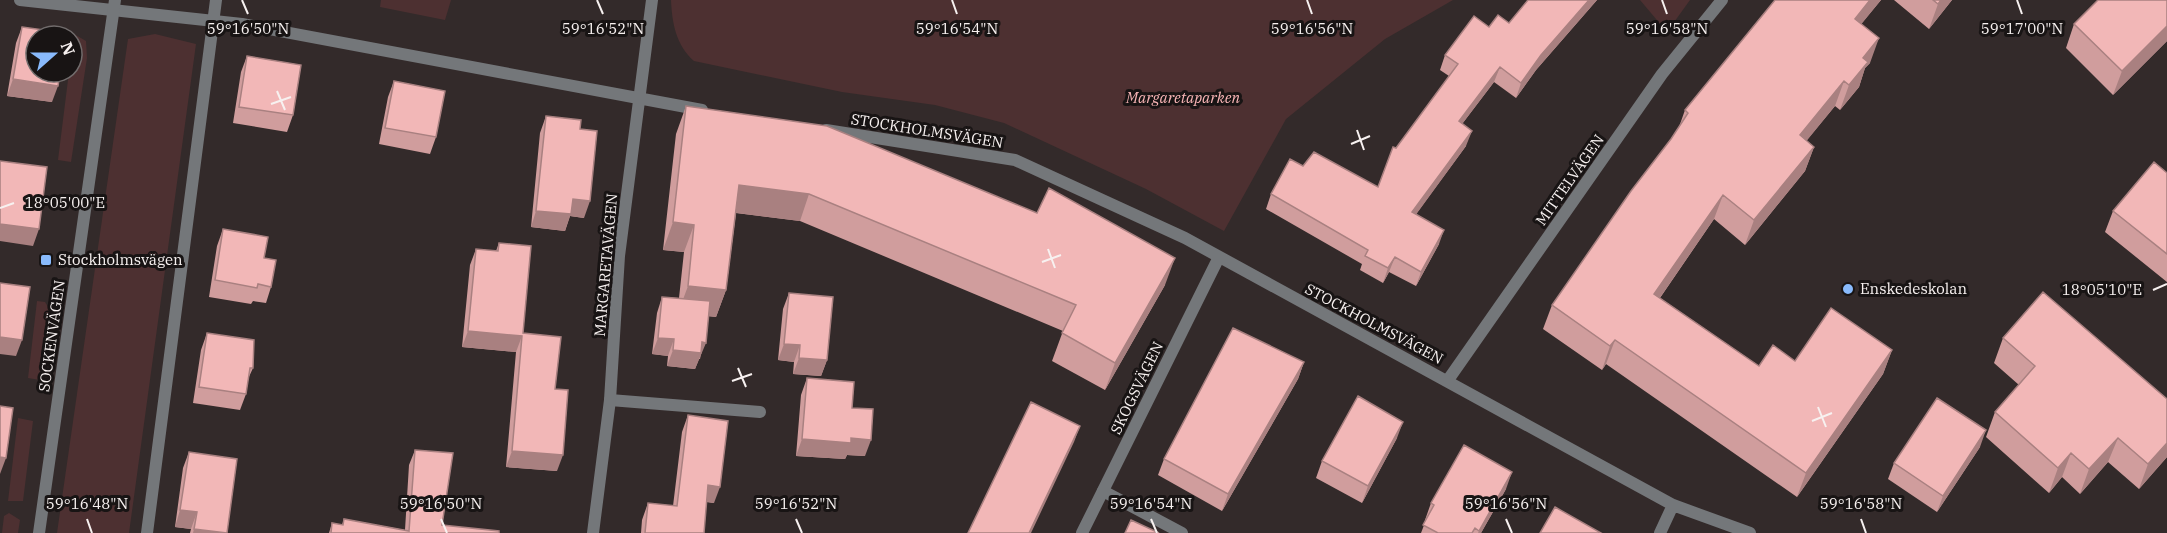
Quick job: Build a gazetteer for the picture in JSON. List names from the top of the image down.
{
  "streets": {
    "street": [
      "STOCKHOLMSVÄGEN",
      "MITTELVÄGEN",
      "MARGARETAVÄGEN",
      "SOCKENVÄGEN",
      "SKOGSVÄGEN"
    ]
  },
  "crossings": [
    ["STOCKHOLMSVÄGEN", "MITTELVÄGEN"],
    ["STOCKHOLMSVÄGEN", "SKOGSVÄGEN"]
  ],
  "parks": ["Margaretaparken"],
  "places": {
    "transit": ["Stockholmsvägen"],
    "other": ["Enskedeskolan"]
  },
  "north": "right",
  "coordinates": [
    "59°17'00\"N",
    "59°16'50\"N",
    "59°16'52\"N",
    "59°16'54\"N",
    "59°16'56\"N",
    "59°16'58\"N",
    "18°05'00\"E",
    "18°05'10\"E",
    "59°16'48\"N"
  ]
}
